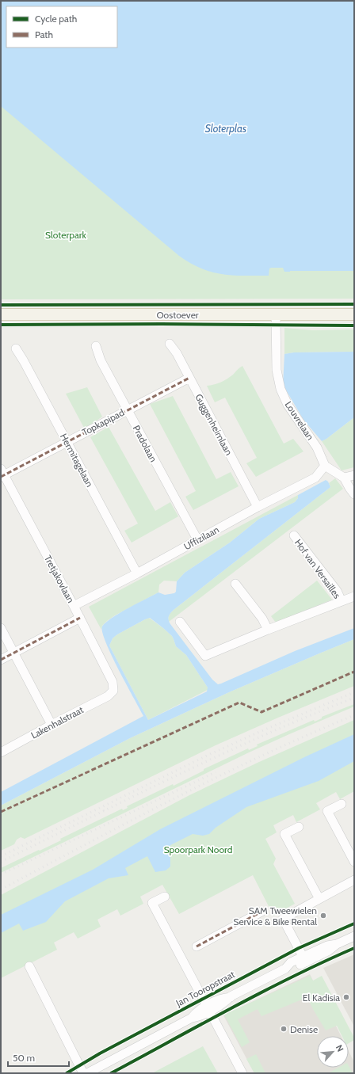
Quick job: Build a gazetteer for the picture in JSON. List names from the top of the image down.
{
  "streets": {
    "main road": ["Oostoever"],
    "street": [
      "Louvrelaan",
      "Topkapipad",
      "Guggenheimlaan",
      "Pradolaan",
      "Hermitagelaan",
      "Uffizilaan",
      "Hof van Versailles",
      "Tretjakovlaan",
      "Lakenhalstraat",
      "Jan Tooropstraat"
    ]
  },
  "crossings": [
    ["Oostoever", "Louvrelaan"],
    ["Louvrelaan", "Uffizilaan"],
    ["Topkapipad", "Guggenheimlaan"],
    ["Topkapipad", "Pradolaan"],
    ["Topkapipad", "Hermitagelaan"],
    ["Topkapipad", "Tretjakovlaan"],
    ["Guggenheimlaan", "Uffizilaan"],
    ["Pradolaan", "Uffizilaan"],
    ["Hermitagelaan", "Uffizilaan"],
    ["Uffizilaan", "Tretjakovlaan"],
    ["Tretjakovlaan", "Lakenhalstraat"]
  ],
  "water": ["Sloterplas"],
  "parks": ["Sloterpark", "Spoorpark Noord"],
  "places": ["SAM Tweewielen Service & Bike Rental", "El Kadisia", "Denise"],
  "legend": ["Cycle path", "Path"],
  "scale_bar": "50 m",
  "north": "top right"
}
